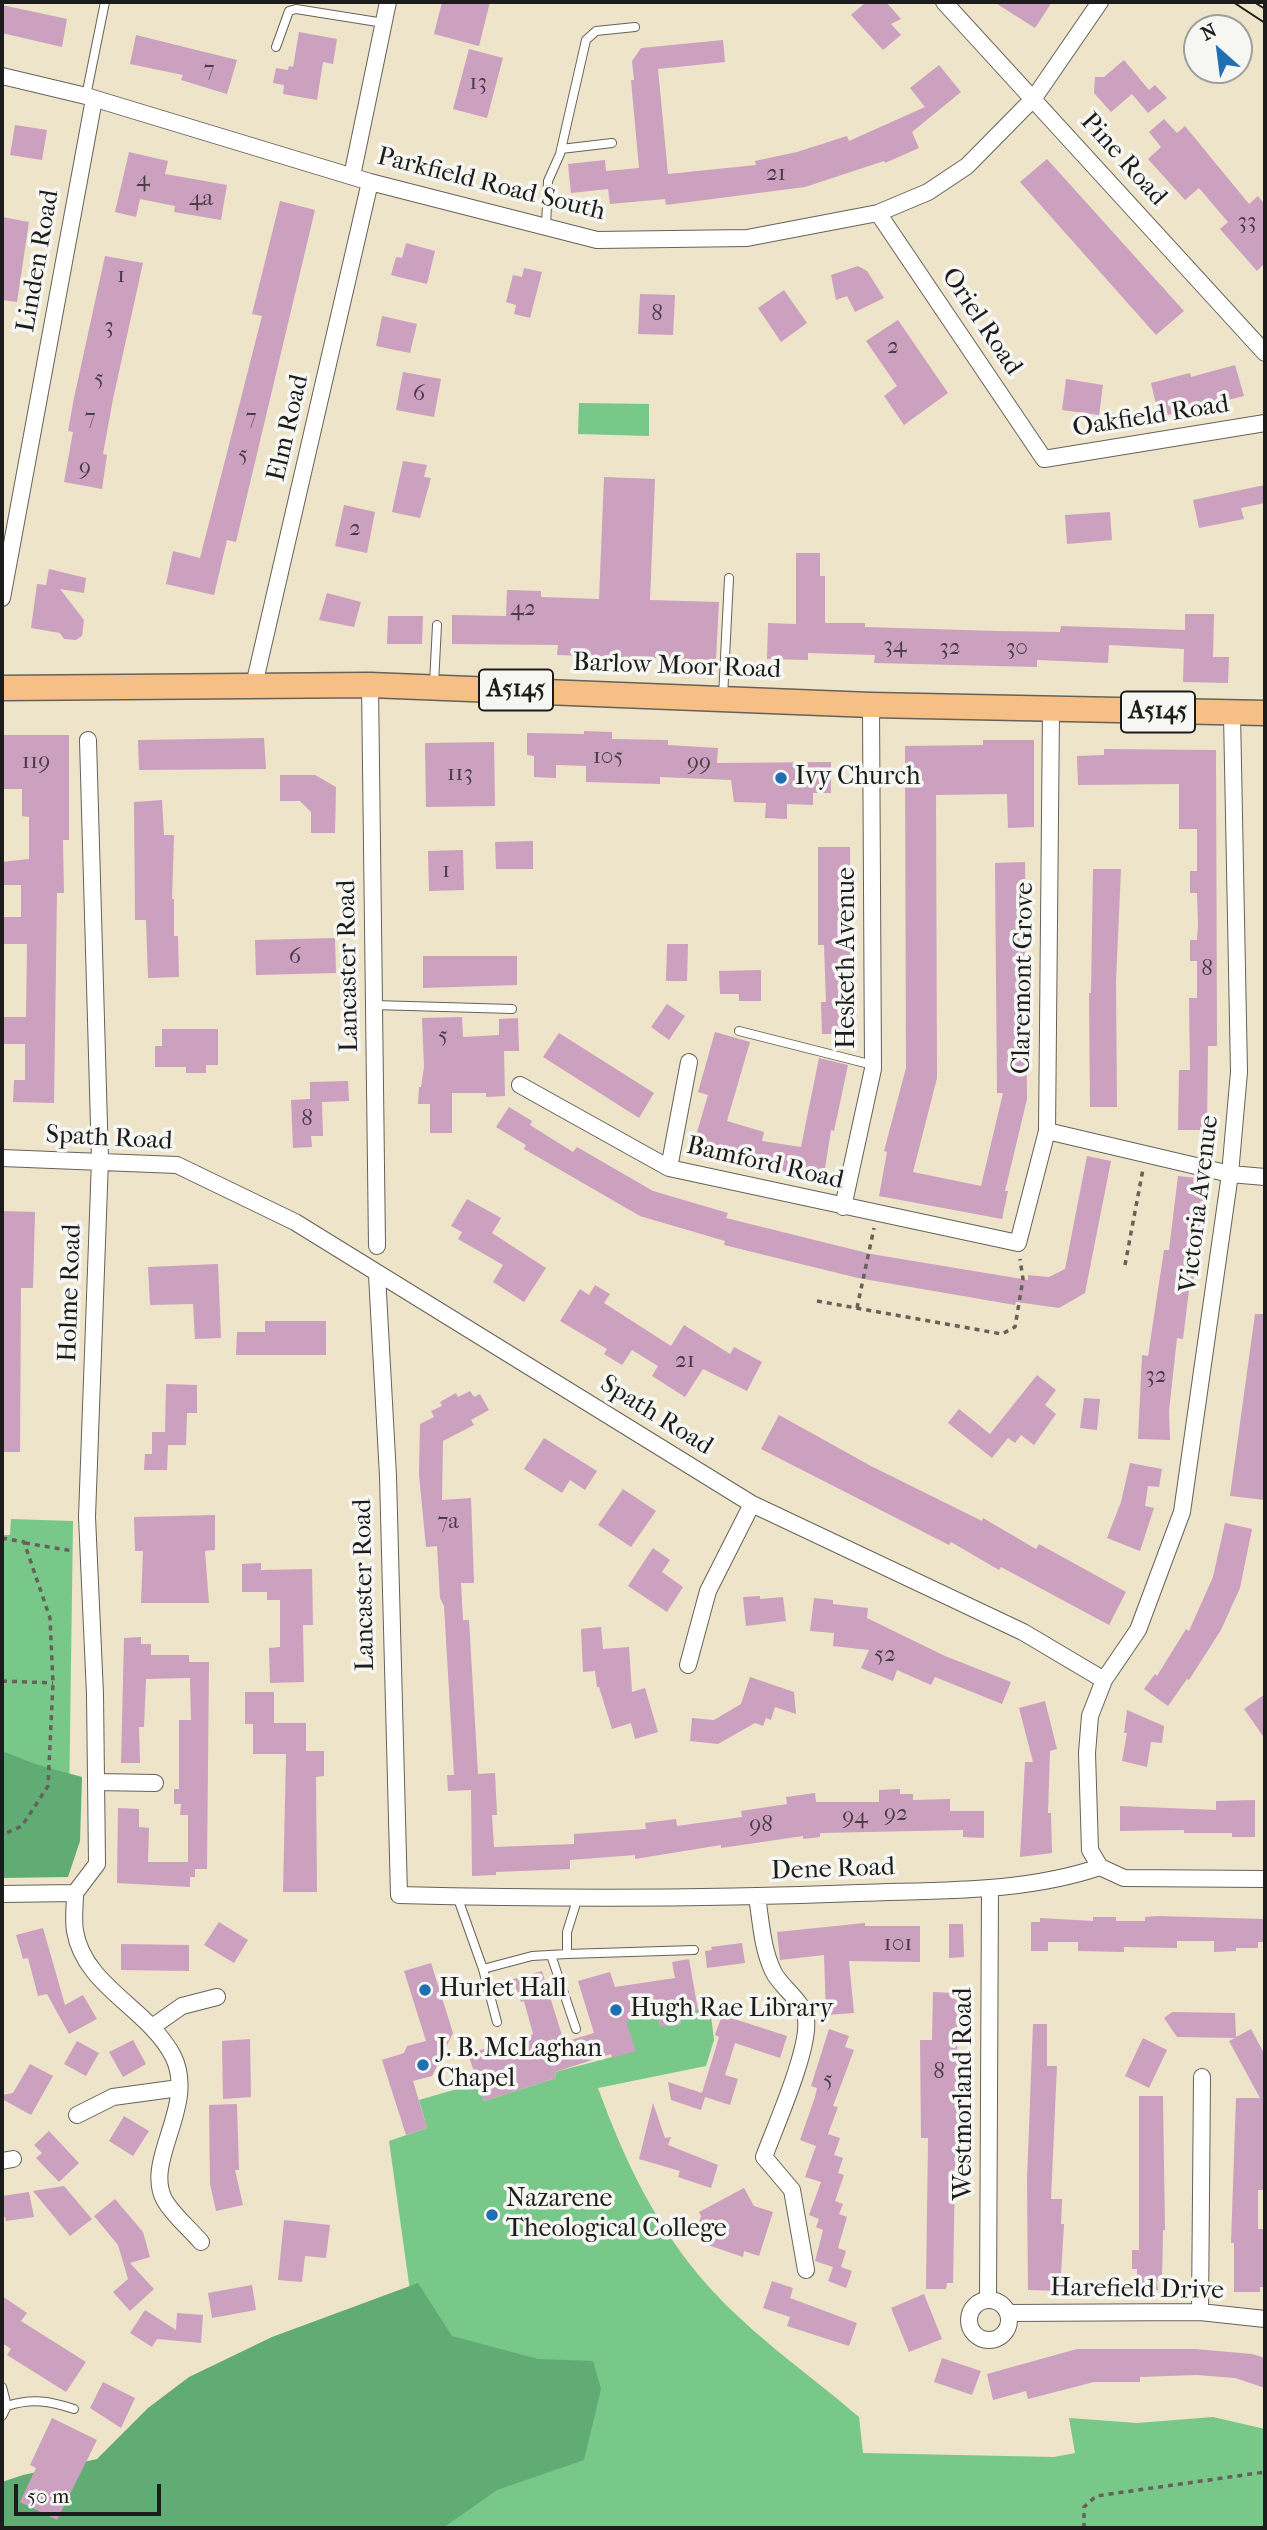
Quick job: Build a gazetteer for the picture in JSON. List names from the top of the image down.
{
  "streets": {
    "main road": ["Barlow Moor Road", "A5145"],
    "street": [
      "Pine Road",
      "Parkfield Road South",
      "Linden Road",
      "Oriel Road",
      "Oakfield Road",
      "Elm Road",
      "Hesketh Avenue",
      "Lancaster Road",
      "Claremont Grove",
      "Spath Road",
      "Bamford Road",
      "Victoria Avenue",
      "Holme Road",
      "Dene Road",
      "Westmorland Road",
      "Harefield Drive"
    ]
  },
  "crossings": [
    ["Pine Road", "Parkfield Road South"],
    ["Parkfield Road South", "Linden Road"],
    ["Parkfield Road South", "Oriel Road"],
    ["Parkfield Road South", "Elm Road"],
    ["Oriel Road", "Oakfield Road"],
    ["Elm Road", "Barlow Moor Road"],
    ["Barlow Moor Road", "Hesketh Avenue"],
    ["Barlow Moor Road", "Lancaster Road"],
    ["Barlow Moor Road", "Claremont Grove"],
    ["Barlow Moor Road", "Victoria Avenue"],
    ["Hesketh Avenue", "Bamford Road"],
    ["Lancaster Road", "Spath Road"],
    ["Lancaster Road", "Dene Road"],
    ["Claremont Grove", "Bamford Road"],
    ["Spath Road", "Victoria Avenue"],
    ["Spath Road", "Holme Road"],
    ["Dene Road", "Westmorland Road"],
    ["Westmorland Road", "Harefield Drive"]
  ],
  "places": [
    "Ivy Church",
    "Hurlet Hall",
    "Hugh Rae Library",
    "J. B. McLaghan Chapel",
    "Nazarene Theological College"
  ],
  "house_numbers": [
    "7",
    "13",
    "21",
    "4",
    "4a",
    "33",
    "1",
    "8",
    "3",
    "2",
    "5",
    "6",
    "7",
    "7",
    "5",
    "9",
    "2",
    "42",
    "34",
    "32",
    "30",
    "105",
    "119",
    "99",
    "113",
    "1",
    "6",
    "8",
    "5",
    "8",
    "21",
    "32",
    "7a",
    "52",
    "92",
    "94",
    "98",
    "101",
    "8",
    "5"
  ],
  "scale_bar": "50 m",
  "north": "top left"
}
